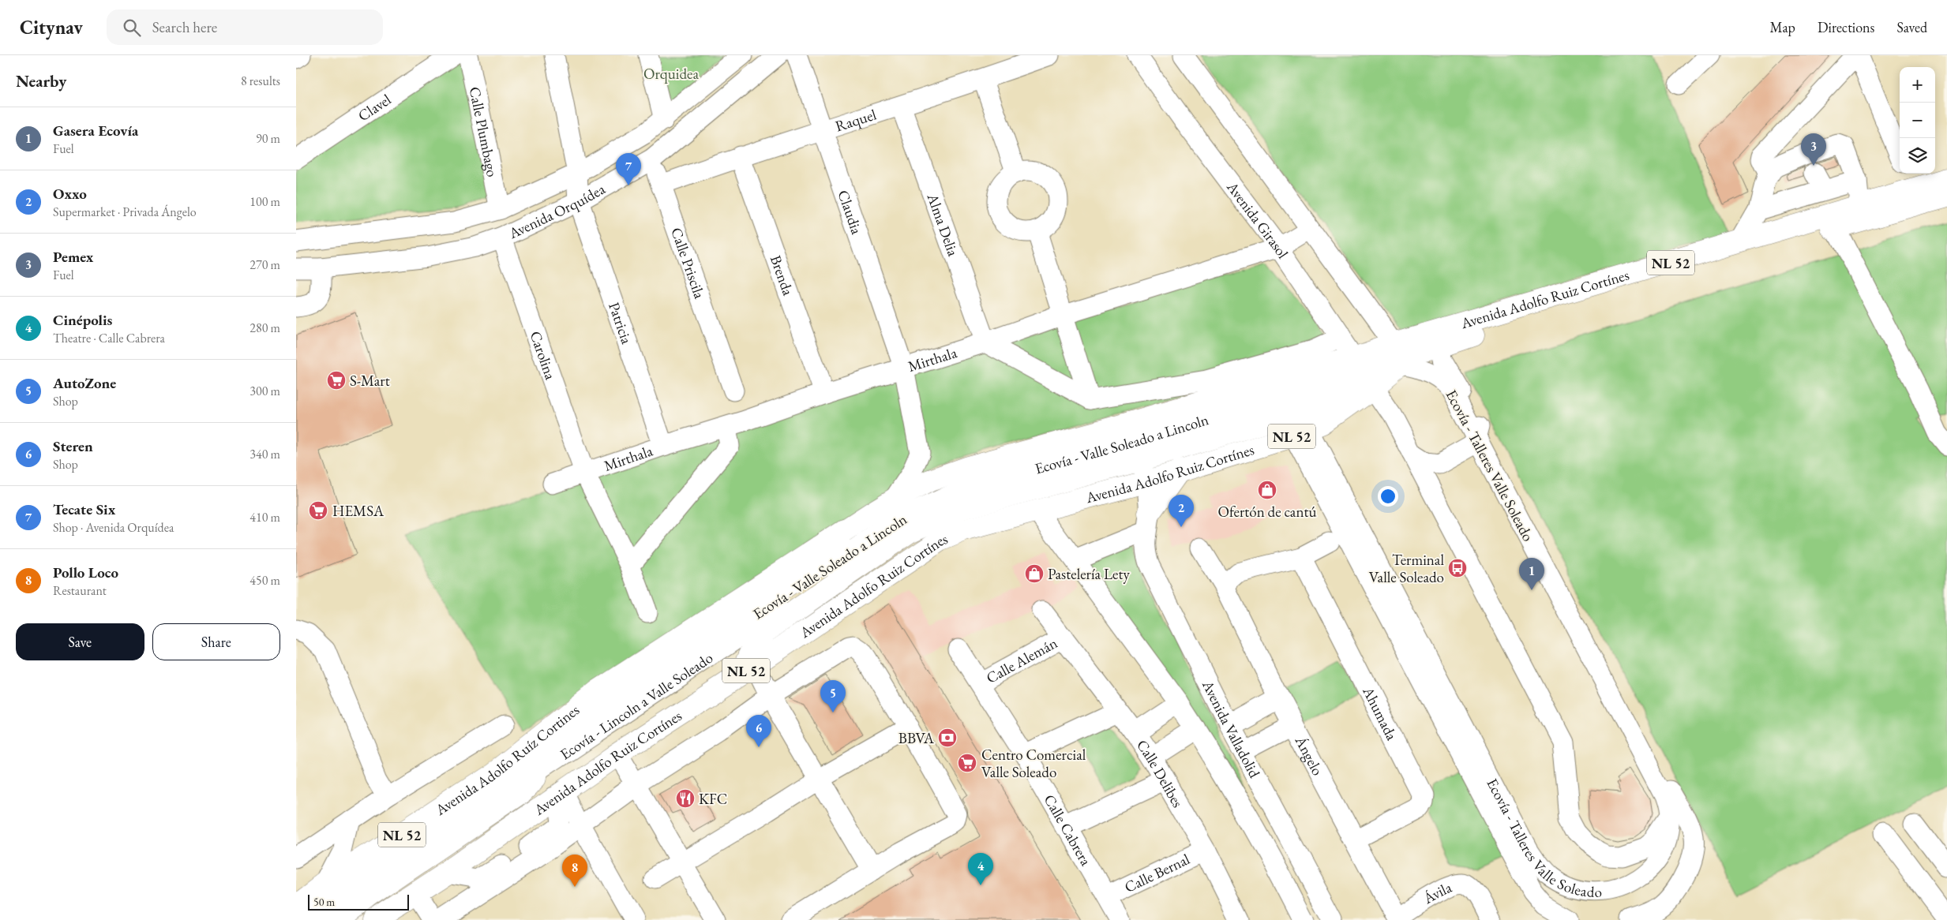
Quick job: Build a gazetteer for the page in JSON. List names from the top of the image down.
{
  "streets": {
    "main road": ["NL 52", "Avenida Adolfo Ruiz Cortínes", "Avenida Adolfo Ruíz Cortines"],
    "street": [
      "Clavel",
      "Raquel",
      "Calle Plumbago",
      "Avenida Orquídea",
      "Claudia",
      "Avenida Girasol",
      "Alma Delia",
      "Calle Priscila",
      "Brenda",
      "Patricia",
      "Carolina",
      "Mirthala",
      "Ecovía - Talleres Valle Soleado",
      "Calle Alemán",
      "Ahumada",
      "Avenida Valladolid",
      "Ángelo",
      "Calle Delibes",
      "Calle Cabrera",
      "Calle Bernal",
      "Ávila"
    ]
  },
  "crossings": [
    ["Raquel", "Claudia"],
    ["Raquel", "Alma Delia"],
    ["Raquel", "Calle Priscila"],
    ["Raquel", "Brenda"],
    ["Calle Plumbago", "Avenida Orquídea"],
    ["Avenida Orquídea", "Calle Priscila"],
    ["Avenida Orquídea", "Patricia"],
    ["Avenida Orquídea", "Carolina"],
    ["Claudia", "Avenida Adolfo Ruiz Cortínes"],
    ["Claudia", "Mirthala"],
    ["Avenida Girasol", "Avenida Adolfo Ruiz Cortínes"],
    ["Avenida Girasol", "Mirthala"],
    ["Avenida Girasol", "Ecovía - Talleres Valle Soleado"],
    ["Alma Delia", "Mirthala"],
    ["Brenda", "Mirthala"],
    ["Avenida Adolfo Ruiz Cortínes", "Ecovía - Talleres Valle Soleado"],
    ["Avenida Adolfo Ruiz Cortínes", "Avenida Valladolid"],
    ["Avenida Adolfo Ruiz Cortínes", "Avenida Adolfo Ruíz Cortines"],
    ["Patricia", "Mirthala"],
    ["Carolina", "Mirthala"],
    ["Calle Alemán", "Calle Delibes"],
    ["Calle Alemán", "Calle Cabrera"],
    ["Ahumada", "Ángelo"],
    ["Ángelo", "Ávila"],
    ["Calle Delibes", "Calle Bernal"],
    ["Calle Cabrera", "Calle Bernal"]
  ],
  "parks": ["Orquidea"],
  "places": {
    "supermarket": ["S-Mart", "HEMSA", "Centro Comercial Valle Soleado"],
    "shop": ["Ofertón de cantú", "Pastelería Lety"],
    "bus stop": ["Terminal Valle Soleado"],
    "bank": ["BBVA"],
    "restaurant": ["KFC"]
  },
  "scale_bar": "50 m",
  "page": {
    "header": "Citynav",
    "search": "Search here",
    "nav": ["Map", "Directions", "Saved"],
    "heading": ["Nearby", "8 results"],
    "map_buttons": ["+", "−"],
    "list": [
      {
        "mark": "1",
        "name": "Gasera Ecovía",
        "note": "Fuel",
        "value": "90 m"
      },
      {
        "mark": "2",
        "name": "Oxxo",
        "note": "Supermarket · Privada Ángelo",
        "value": "100 m"
      },
      {
        "mark": "3",
        "name": "Pemex",
        "note": "Fuel",
        "value": "270 m"
      },
      {
        "mark": "4",
        "name": "Cinépolis",
        "note": "Theatre · Calle Cabrera",
        "value": "280 m"
      },
      {
        "mark": "5",
        "name": "AutoZone",
        "note": "Shop",
        "value": "300 m"
      },
      {
        "mark": "6",
        "name": "Steren",
        "note": "Shop",
        "value": "340 m"
      },
      {
        "mark": "7",
        "name": "Tecate Six",
        "note": "Shop · Avenida Orquídea",
        "value": "410 m"
      },
      {
        "mark": "8",
        "name": "Pollo Loco",
        "note": "Restaurant",
        "value": "450 m"
      }
    ],
    "pins": [
      "3",
      "7",
      "2",
      "1",
      "5",
      "6",
      "4",
      "8"
    ],
    "buttons": ["Save", "Share"],
    "scale": "50 m"
  }
}
